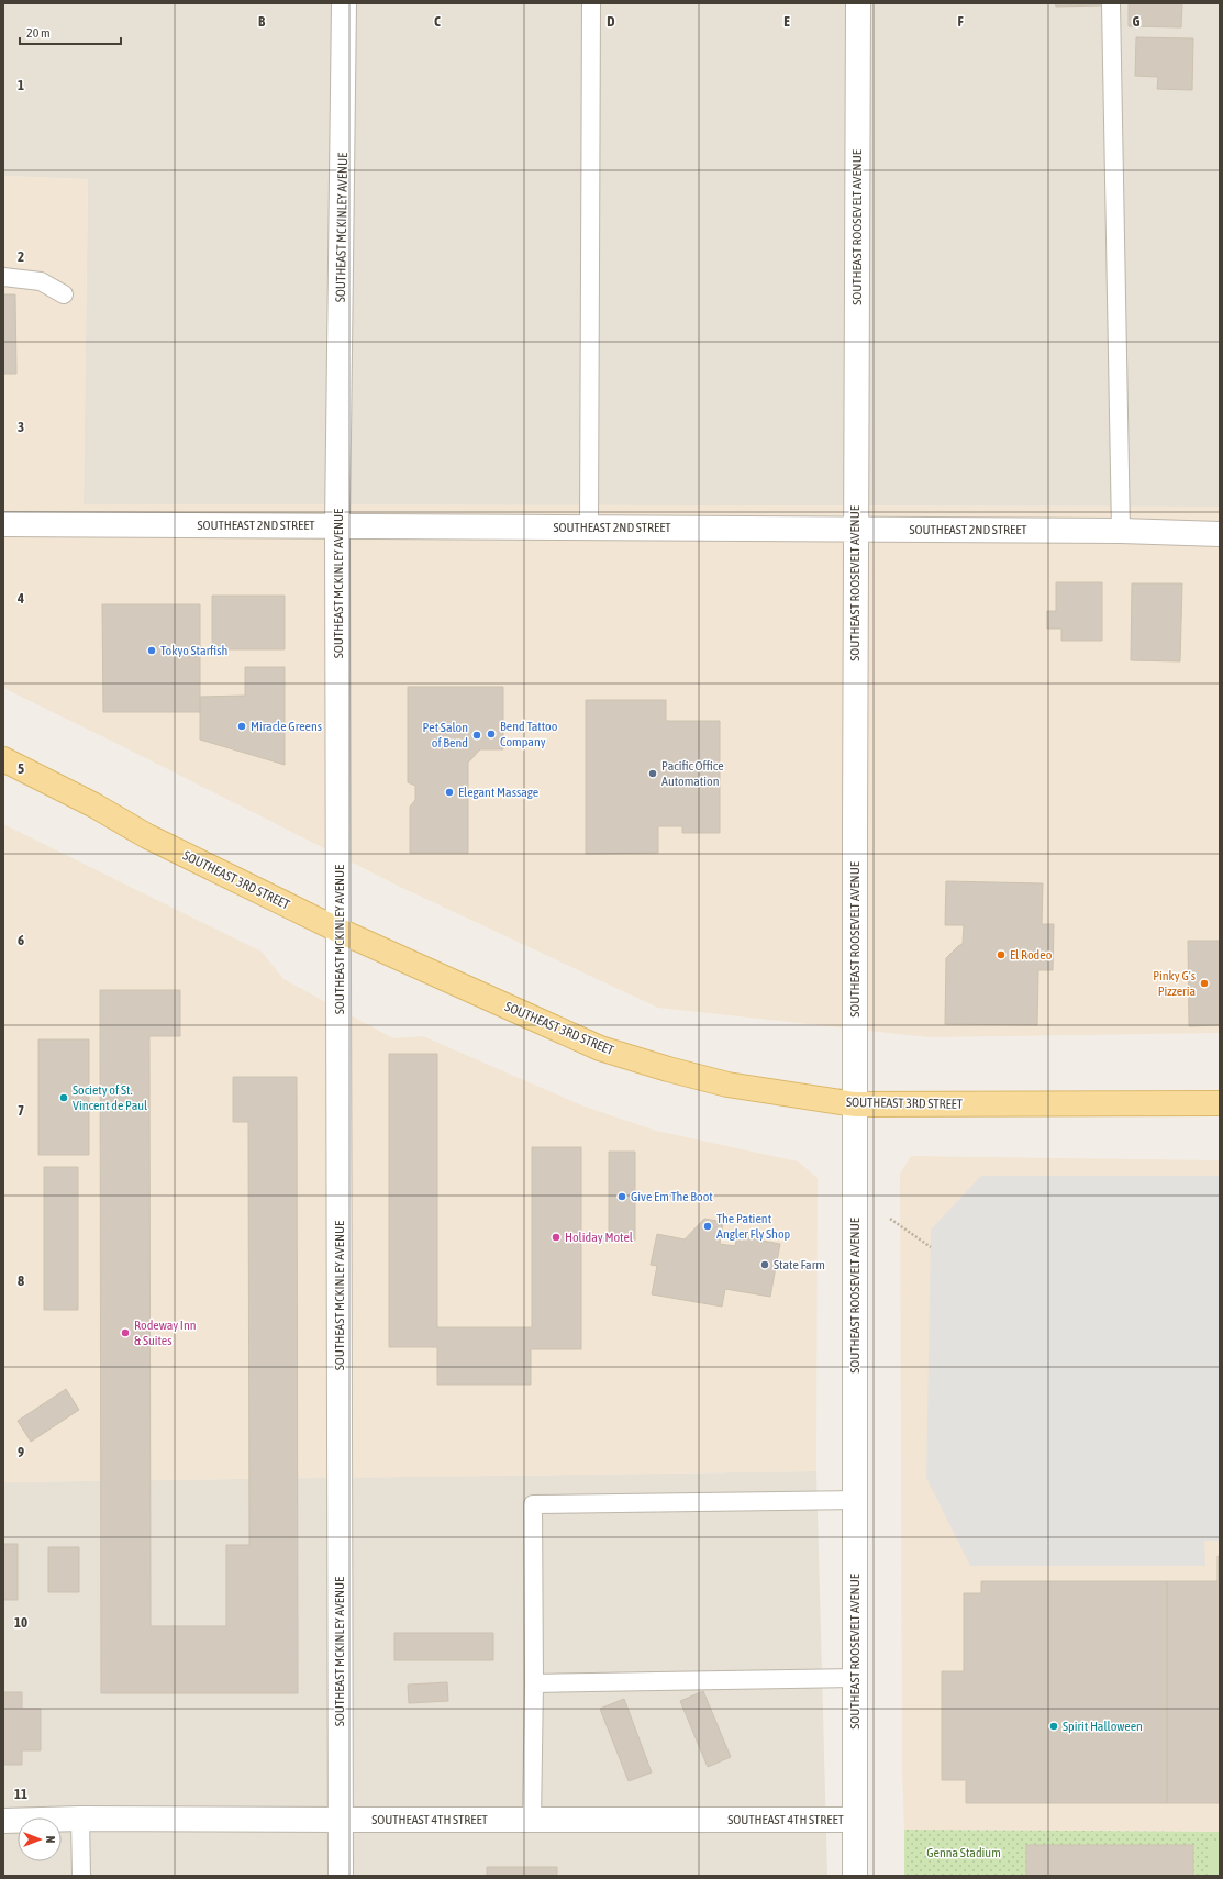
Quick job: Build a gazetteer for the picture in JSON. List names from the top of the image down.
{
  "streets": {
    "main road": ["SOUTHEAST 3RD STREET"],
    "street": [
      "SOUTHEAST MCKINLEY AVENUE",
      "SOUTHEAST ROOSEVELT AVENUE",
      "SOUTHEAST 2ND STREET",
      "SOUTHEAST 4TH STREET"
    ]
  },
  "crossings": [
    ["SOUTHEAST MCKINLEY AVENUE", "SOUTHEAST 2ND STREET"],
    ["SOUTHEAST MCKINLEY AVENUE", "SOUTHEAST 3RD STREET"],
    ["SOUTHEAST MCKINLEY AVENUE", "SOUTHEAST 4TH STREET"],
    ["SOUTHEAST ROOSEVELT AVENUE", "SOUTHEAST 2ND STREET"],
    ["SOUTHEAST ROOSEVELT AVENUE", "SOUTHEAST 3RD STREET"],
    ["SOUTHEAST ROOSEVELT AVENUE", "SOUTHEAST 4TH STREET"]
  ],
  "parks": ["Genna Stadium"],
  "places": [
    "Tokyo Starfish",
    "Miracle Greens",
    "Bend Tattoo Company",
    "Pet Salon of Bend",
    "Pacific Office Automation",
    "Elegant Massage",
    "El Rodeo",
    "Pinky G's Pizzeria",
    "Society of St. Vincent de Paul",
    "Give Em The Boot",
    "The Patient Angler Fly Shop",
    "Holiday Motel",
    "State Farm",
    "Rodeway Inn & Suites",
    "Spirit Halloween"
  ],
  "scale_bar": "20 m",
  "north": "right",
  "grid": {
    "columns": [
      "B",
      "C",
      "D",
      "E",
      "F",
      "G"
    ],
    "rows": [
      "1",
      "2",
      "3",
      "4",
      "5",
      "6",
      "7",
      "8",
      "9",
      "10",
      "11"
    ]
  }
}
